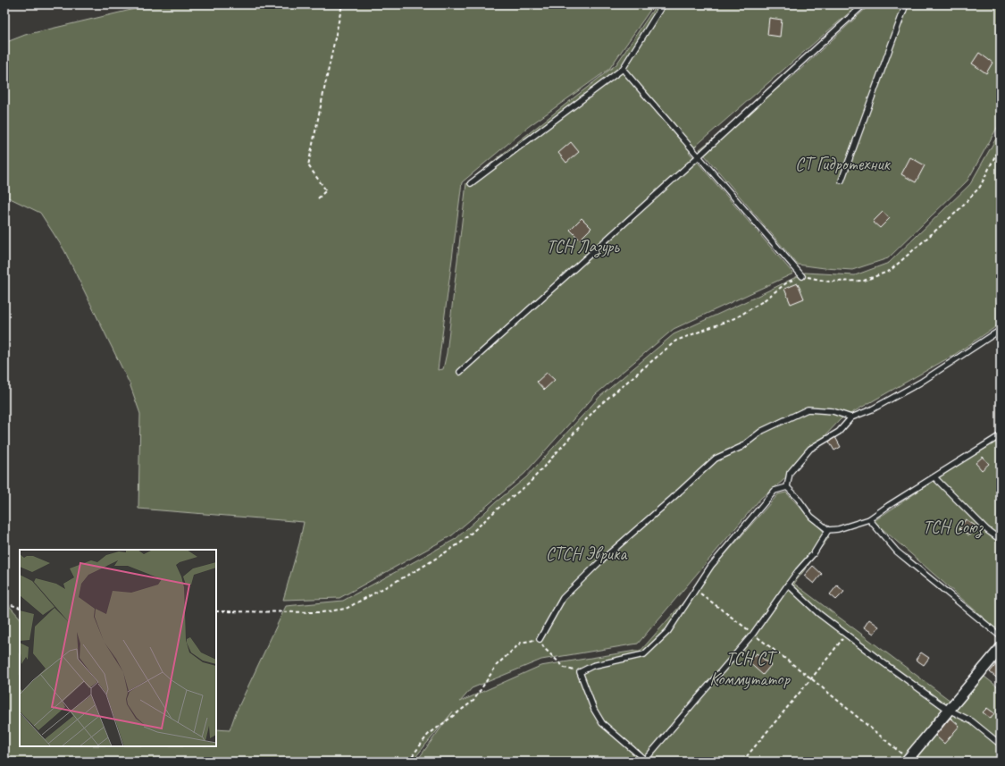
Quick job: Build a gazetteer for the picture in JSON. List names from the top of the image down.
{
  "parks": [
    "СТ Гидротехник",
    "ТСН Лазурь",
    "ТСН Союз",
    "СТСН Эврика",
    "ТСН СТ Коммутатор"
  ]
}
